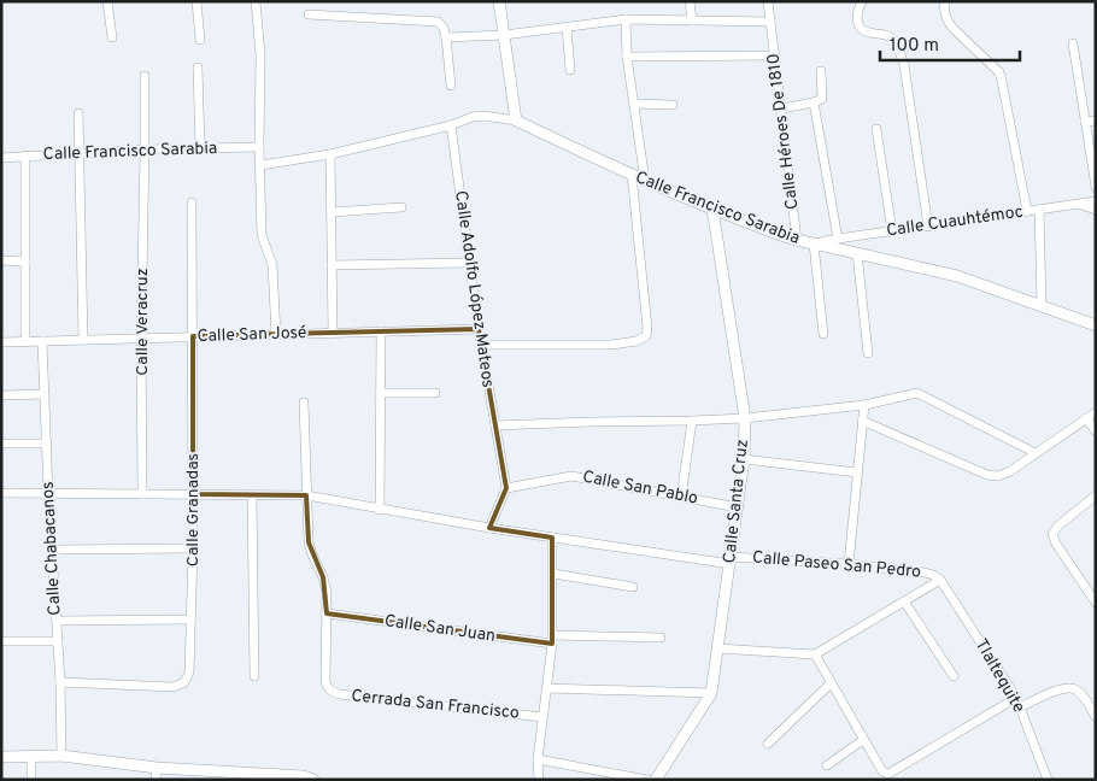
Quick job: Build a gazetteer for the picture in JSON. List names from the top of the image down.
{
  "streets": {
    "street": [
      "Calle Héroes De 1810",
      "Calle Francisco Sarabia",
      "Calle Cuauhtémoc",
      "Calle Adolfo López Mateos",
      "Calle Veracruz",
      "Calle San José",
      "Calle San Pablo",
      "Calle Santa Cruz",
      "Calle Granadas",
      "Calle Chabacanos",
      "Calle Paseo San Pedro",
      "Calle San Juan",
      "Tlaltequite",
      "Cerrada San Francisco"
    ]
  },
  "crossings": [
    ["Calle Héroes De 1810", "Calle Francisco Sarabia"],
    ["Calle Francisco Sarabia", "Calle Cuauhtémoc"],
    ["Calle Francisco Sarabia", "Calle Adolfo López Mateos"],
    ["Calle Francisco Sarabia", "Calle Veracruz"],
    ["Calle Francisco Sarabia", "Calle Santa Cruz"],
    ["Calle Adolfo López Mateos", "Calle San José"],
    ["Calle Adolfo López Mateos", "Calle San Pablo"],
    ["Calle Veracruz", "Calle San José"],
    ["Calle San José", "Calle Granadas"],
    ["Calle San José", "Calle Chabacanos"],
    ["Calle San Pablo", "Calle Santa Cruz"],
    ["Calle Santa Cruz", "Calle Paseo San Pedro"],
    ["Calle Granadas", "Calle Chabacanos"],
    ["Calle Paseo San Pedro", "Tlaltequite"],
    ["Calle San Juan", "Cerrada San Francisco"]
  ],
  "scale_bar": "100 m"
}
